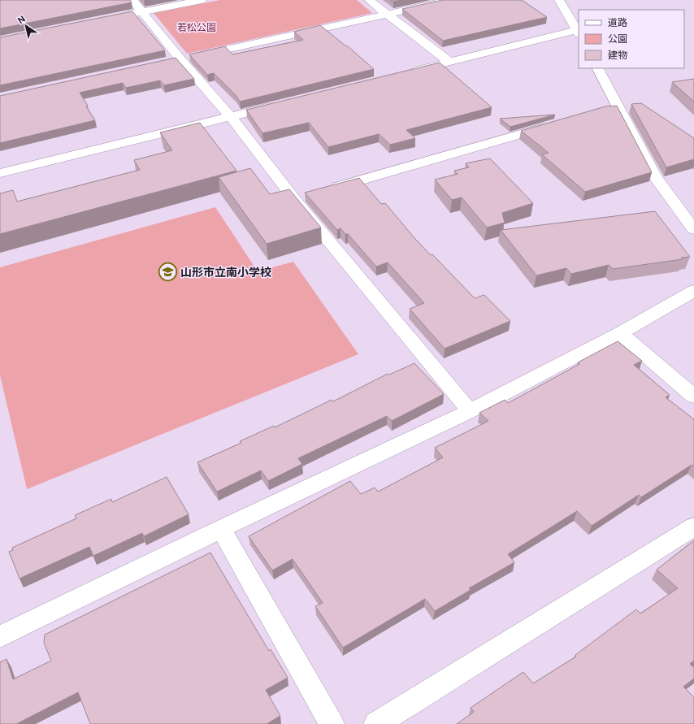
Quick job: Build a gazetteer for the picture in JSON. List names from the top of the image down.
{
  "parks": ["若松公園"],
  "places": {
    "school or university": ["山形市立南小学校"]
  },
  "legend": ["道路", "公園", "建物"],
  "north": "top left"
}
